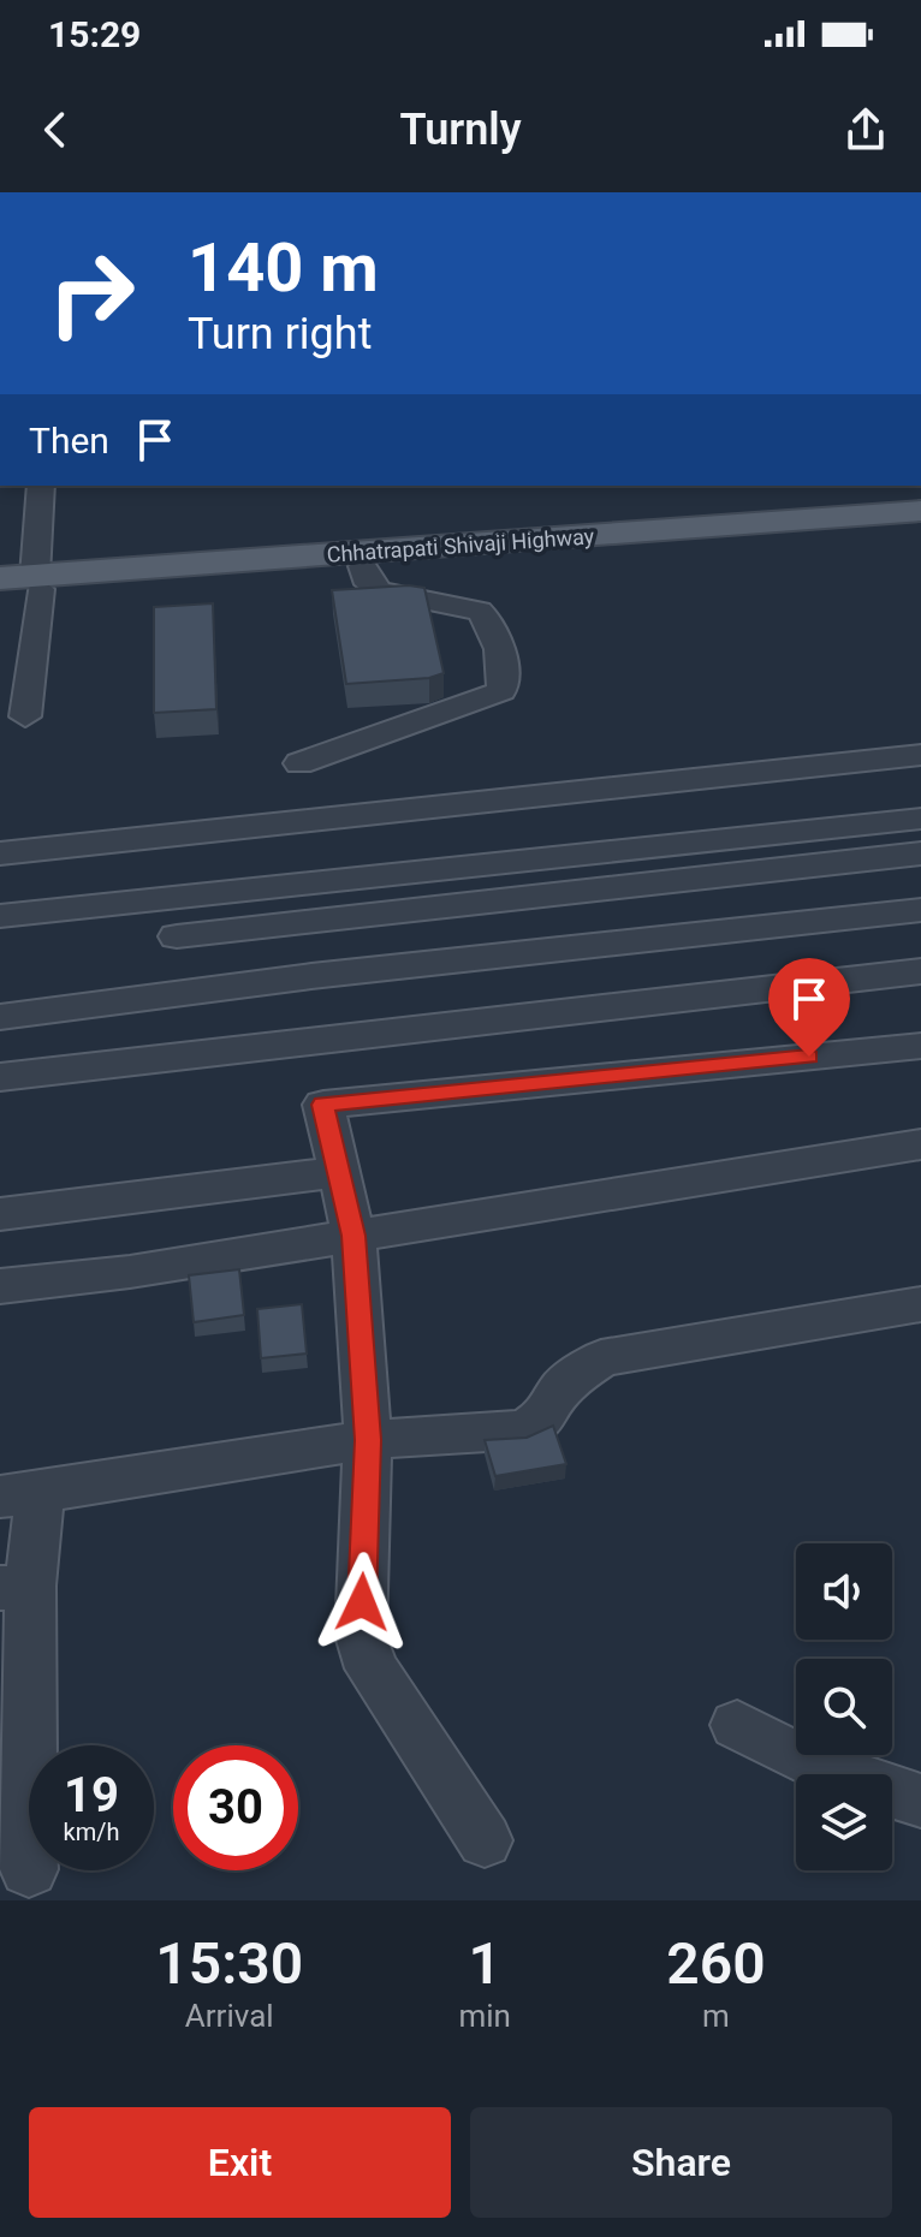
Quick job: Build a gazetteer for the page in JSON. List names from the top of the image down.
{
  "streets": {
    "main road": ["Chhatrapati Shivaji Highway"]
  },
  "page": {
    "status": "15:29",
    "header": "Turnly",
    "turn": ["140 m", "Turn right"],
    "then": "Then",
    "speed": "19 km/h",
    "limit": "30",
    "eta": [
      "15:30",
      "Arrival",
      "1",
      "min",
      "260",
      "m"
    ],
    "buttons": ["Exit", "Share"]
  }
}
